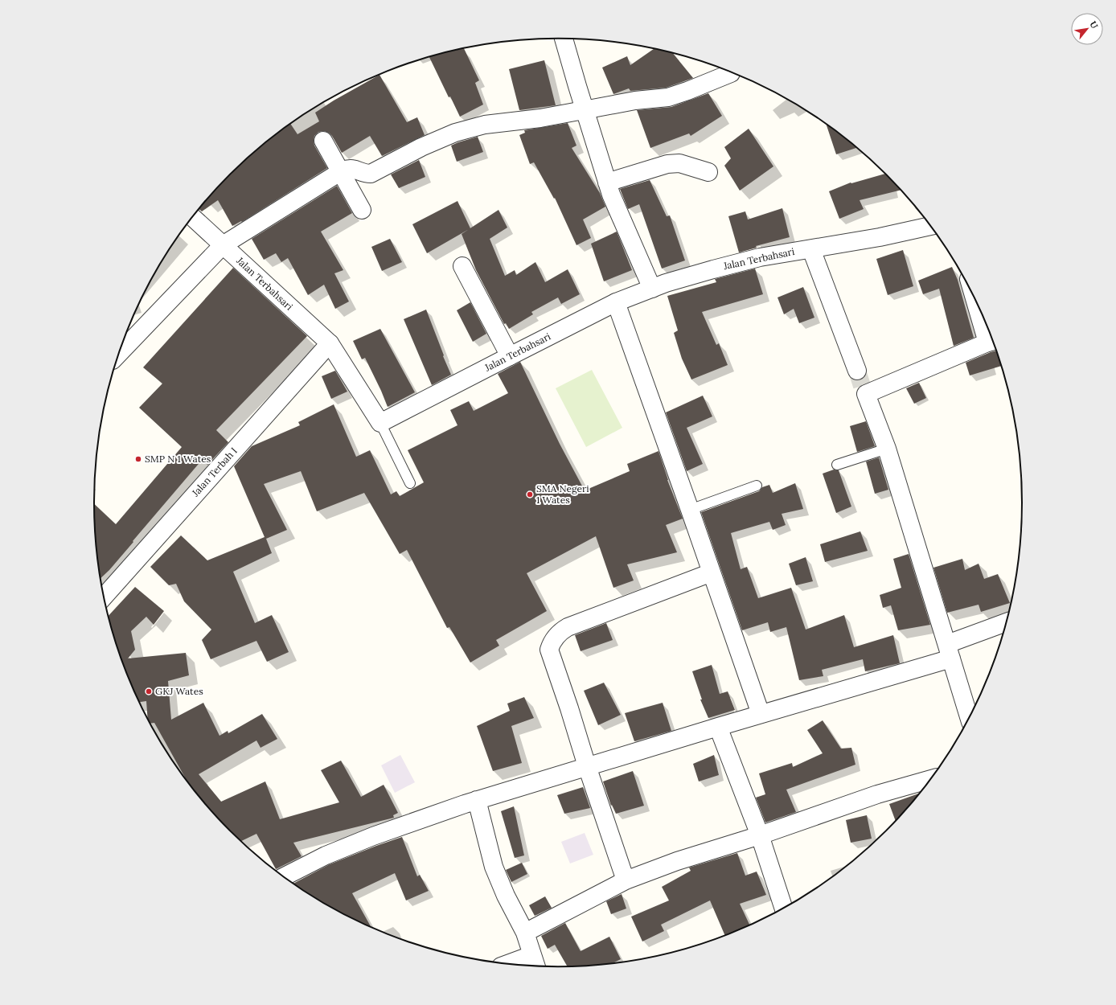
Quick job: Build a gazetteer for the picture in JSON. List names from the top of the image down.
{
  "streets": {
    "street": ["Jalan Terbahsari", "Jalan Terbah I"]
  },
  "crossings": [
    ["Jalan Terbahsari", "Jalan Terbah I"]
  ],
  "places": ["SMP N 1 Wates", "SMA Negeri 1 Wates", "GKJ Wates"],
  "north": "top right"
}
